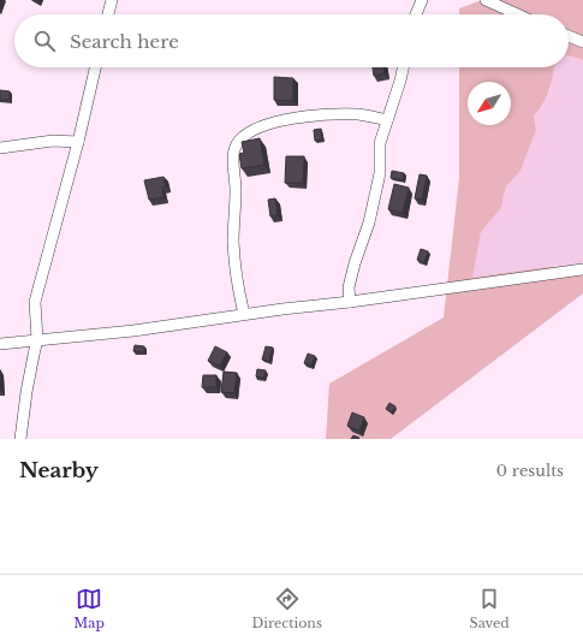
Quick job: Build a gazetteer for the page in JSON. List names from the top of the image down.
{
  "north": "bottom left",
  "page": {
    "search": "Search here",
    "heading": ["Nearby", "0 results"],
    "nav": ["Map", "Directions", "Saved"]
  }
}
